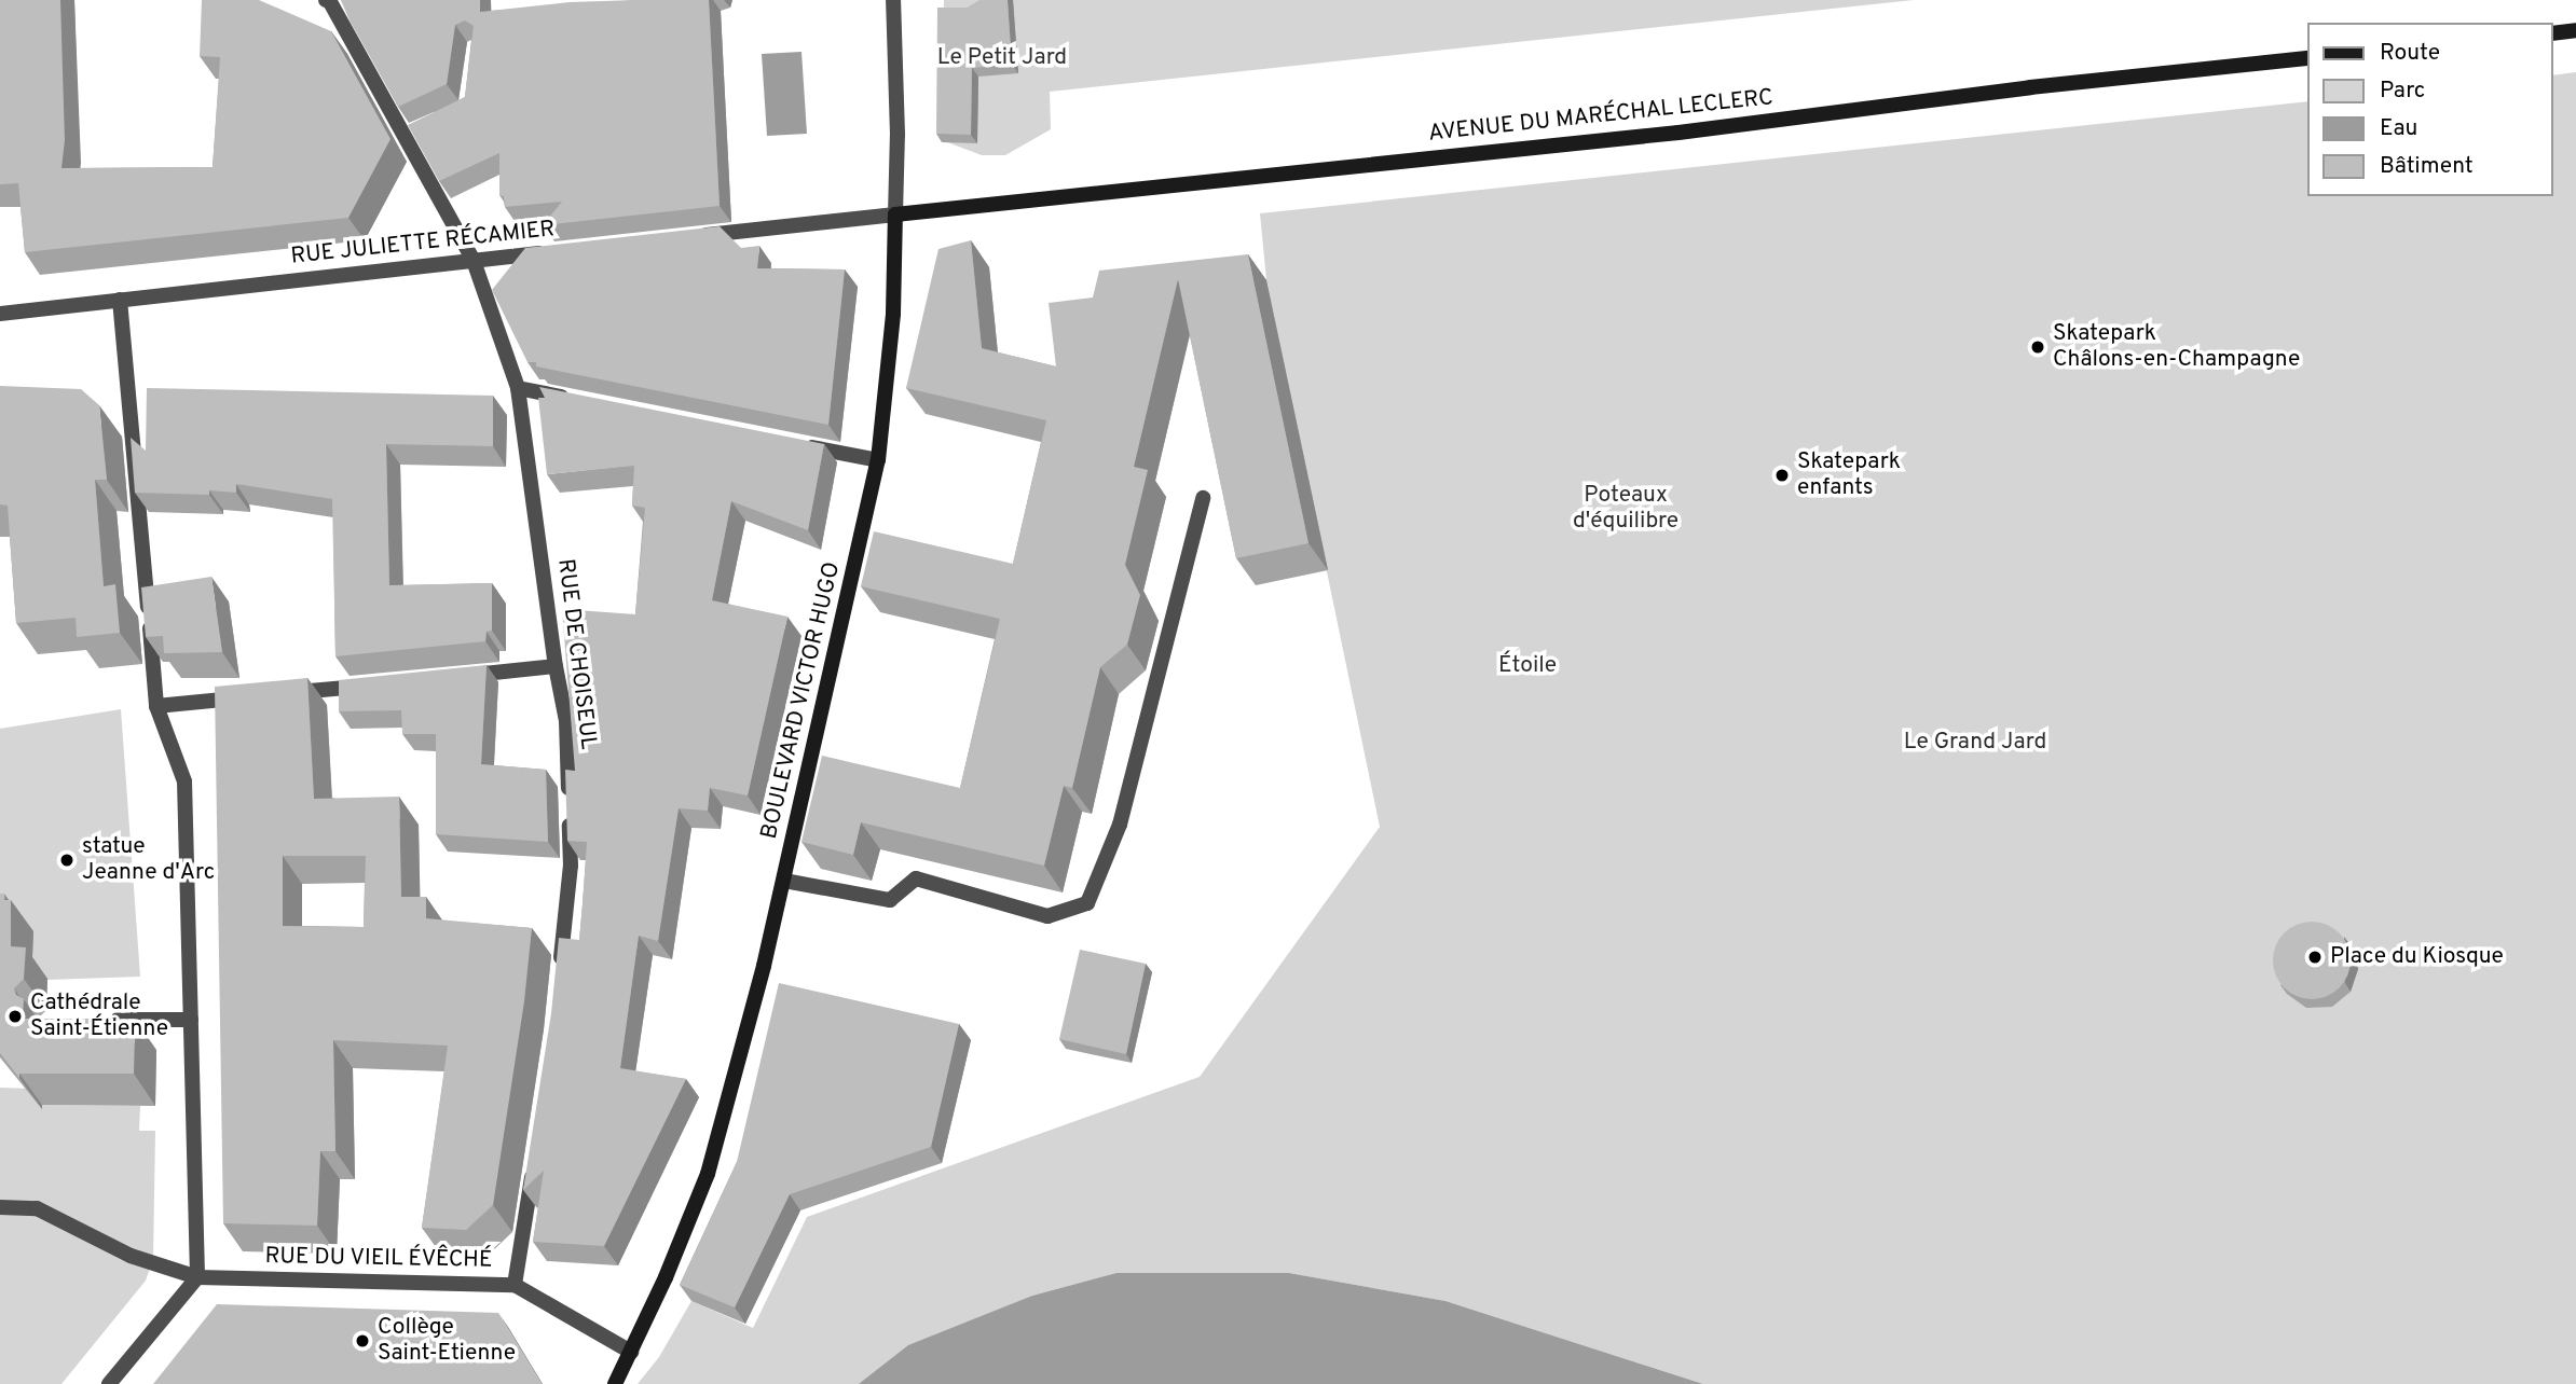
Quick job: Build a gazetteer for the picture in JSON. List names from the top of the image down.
{
  "streets": {
    "main road": ["AVENUE DU MARÉCHAL LECLERC", "BOULEVARD VICTOR HUGO"],
    "street": ["RUE JULIETTE RÉCAMIER", "RUE DE CHOISEUL", "RUE DU VIEIL ÉVÊCHÉ"]
  },
  "crossings": [
    ["AVENUE DU MARÉCHAL LECLERC", "BOULEVARD VICTOR HUGO"],
    ["RUE JULIETTE RÉCAMIER", "RUE DE CHOISEUL"],
    ["BOULEVARD VICTOR HUGO", "RUE DU VIEIL ÉVÊCHÉ"]
  ],
  "parks": [
    "Le Petit Jard",
    "Poteaux d'équilibre",
    "Étoile",
    "Le Grand Jard"
  ],
  "places": [
    "Skatepark Châlons-en-Champagne",
    "Skatepark enfants",
    "statue Jeanne d'Arc",
    "Place du Kiosque",
    "Cathédrale Saint-Étienne",
    "Collège Saint-Etienne"
  ],
  "legend": [
    "Route",
    "Parc",
    "Eau",
    "Bâtiment"
  ]
}
